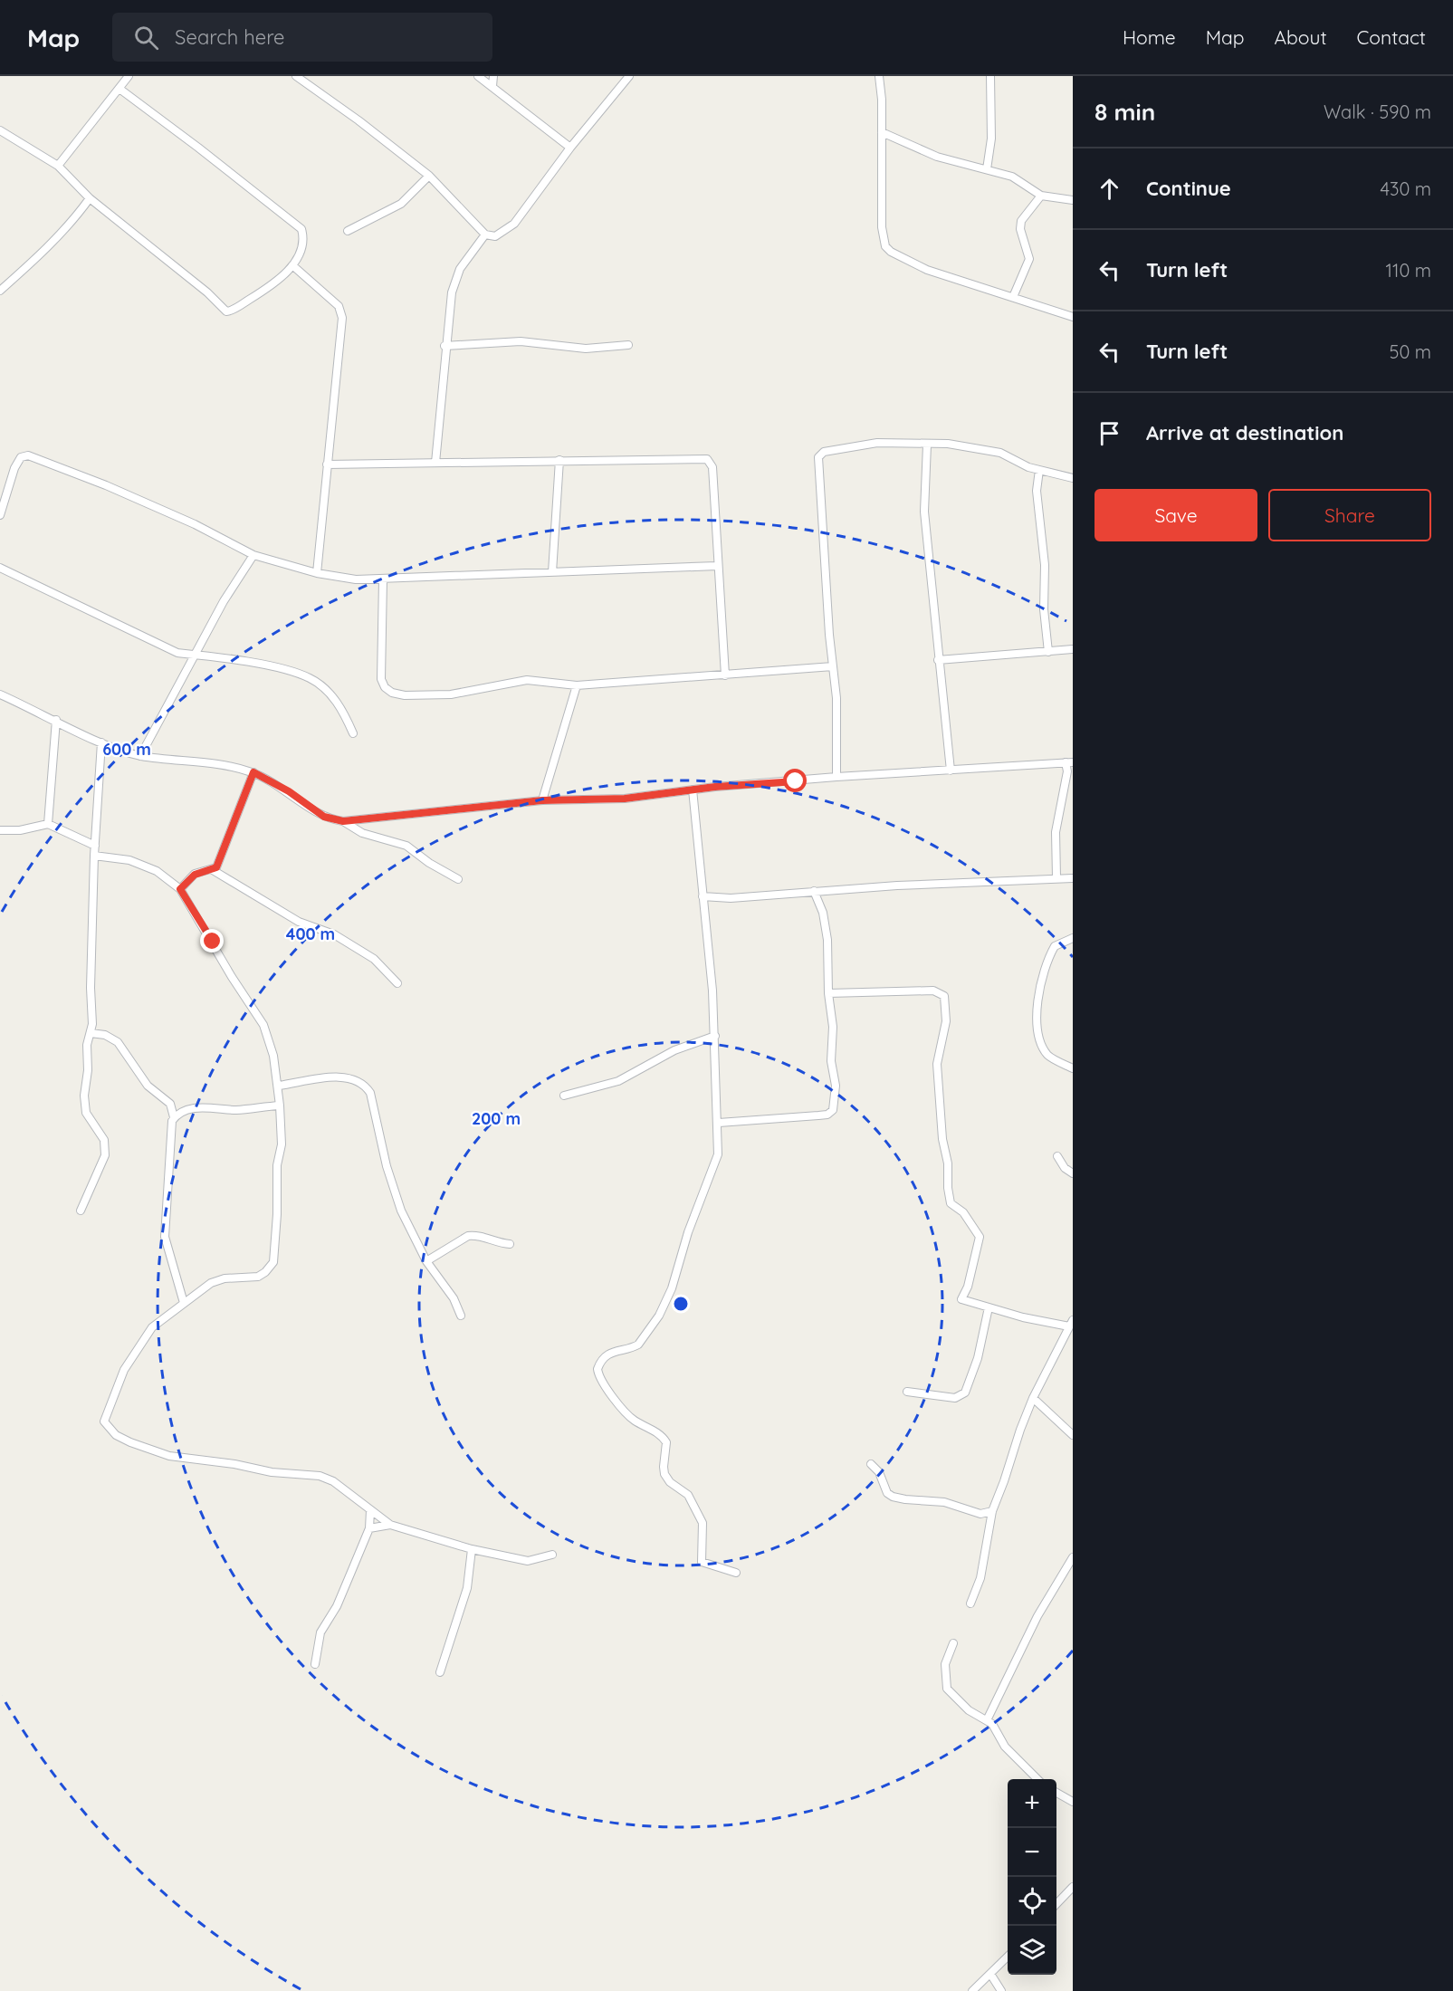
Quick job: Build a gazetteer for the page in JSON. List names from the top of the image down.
{
  "page": {
    "header": "Map",
    "search": "Search here",
    "nav": [
      "Home",
      "Map",
      "About",
      "Contact"
    ],
    "heading": ["8 min", "Walk · 590 m"],
    "list": [
      ["Continue", "430 m"],
      ["Turn left", "110 m"],
      ["Turn left", "50 m"],
      "Arrive at destination"
    ],
    "buttons": ["Save", "Share"],
    "map_buttons": ["+", "−"]
  },
  "rings": ["600 m", "400 m", "200 m"]
}
